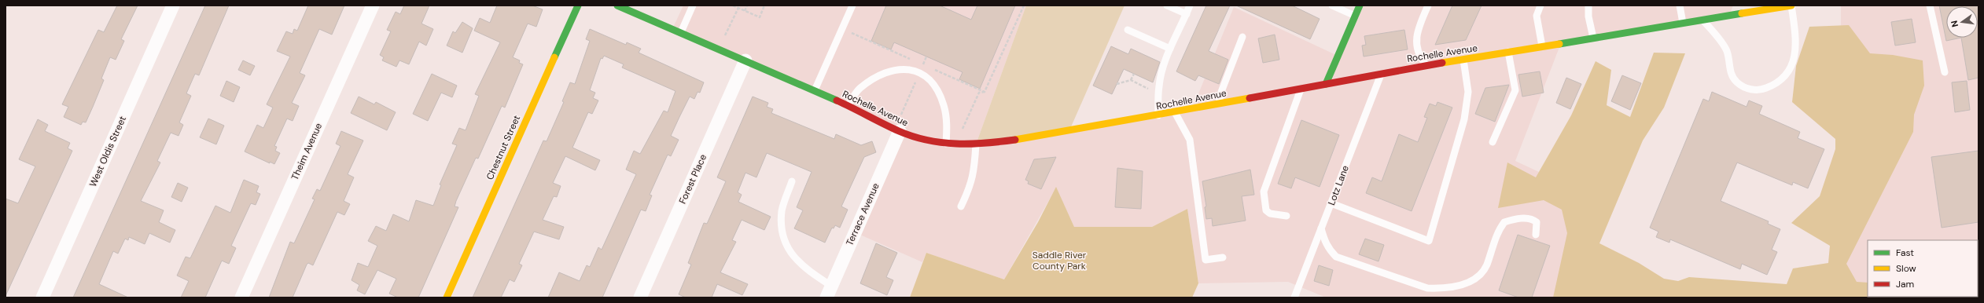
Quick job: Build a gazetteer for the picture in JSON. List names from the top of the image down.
{
  "streets": {
    "street": [
      "Rochelle Avenue",
      "Chestnut Street",
      "West Oldis Street",
      "Theim Avenue",
      "Forest Place",
      "Terrace Avenue"
    ],
    "lane": ["Lotz Lane"]
  },
  "crossings": [
    ["Rochelle Avenue", "Forest Place"],
    ["Rochelle Avenue", "Lotz Lane"],
    ["Rochelle Avenue", "Terrace Avenue"]
  ],
  "parks": ["Saddle River County Park"],
  "legend": ["Fast", "Slow", "Jam"],
  "north": "left"
}
